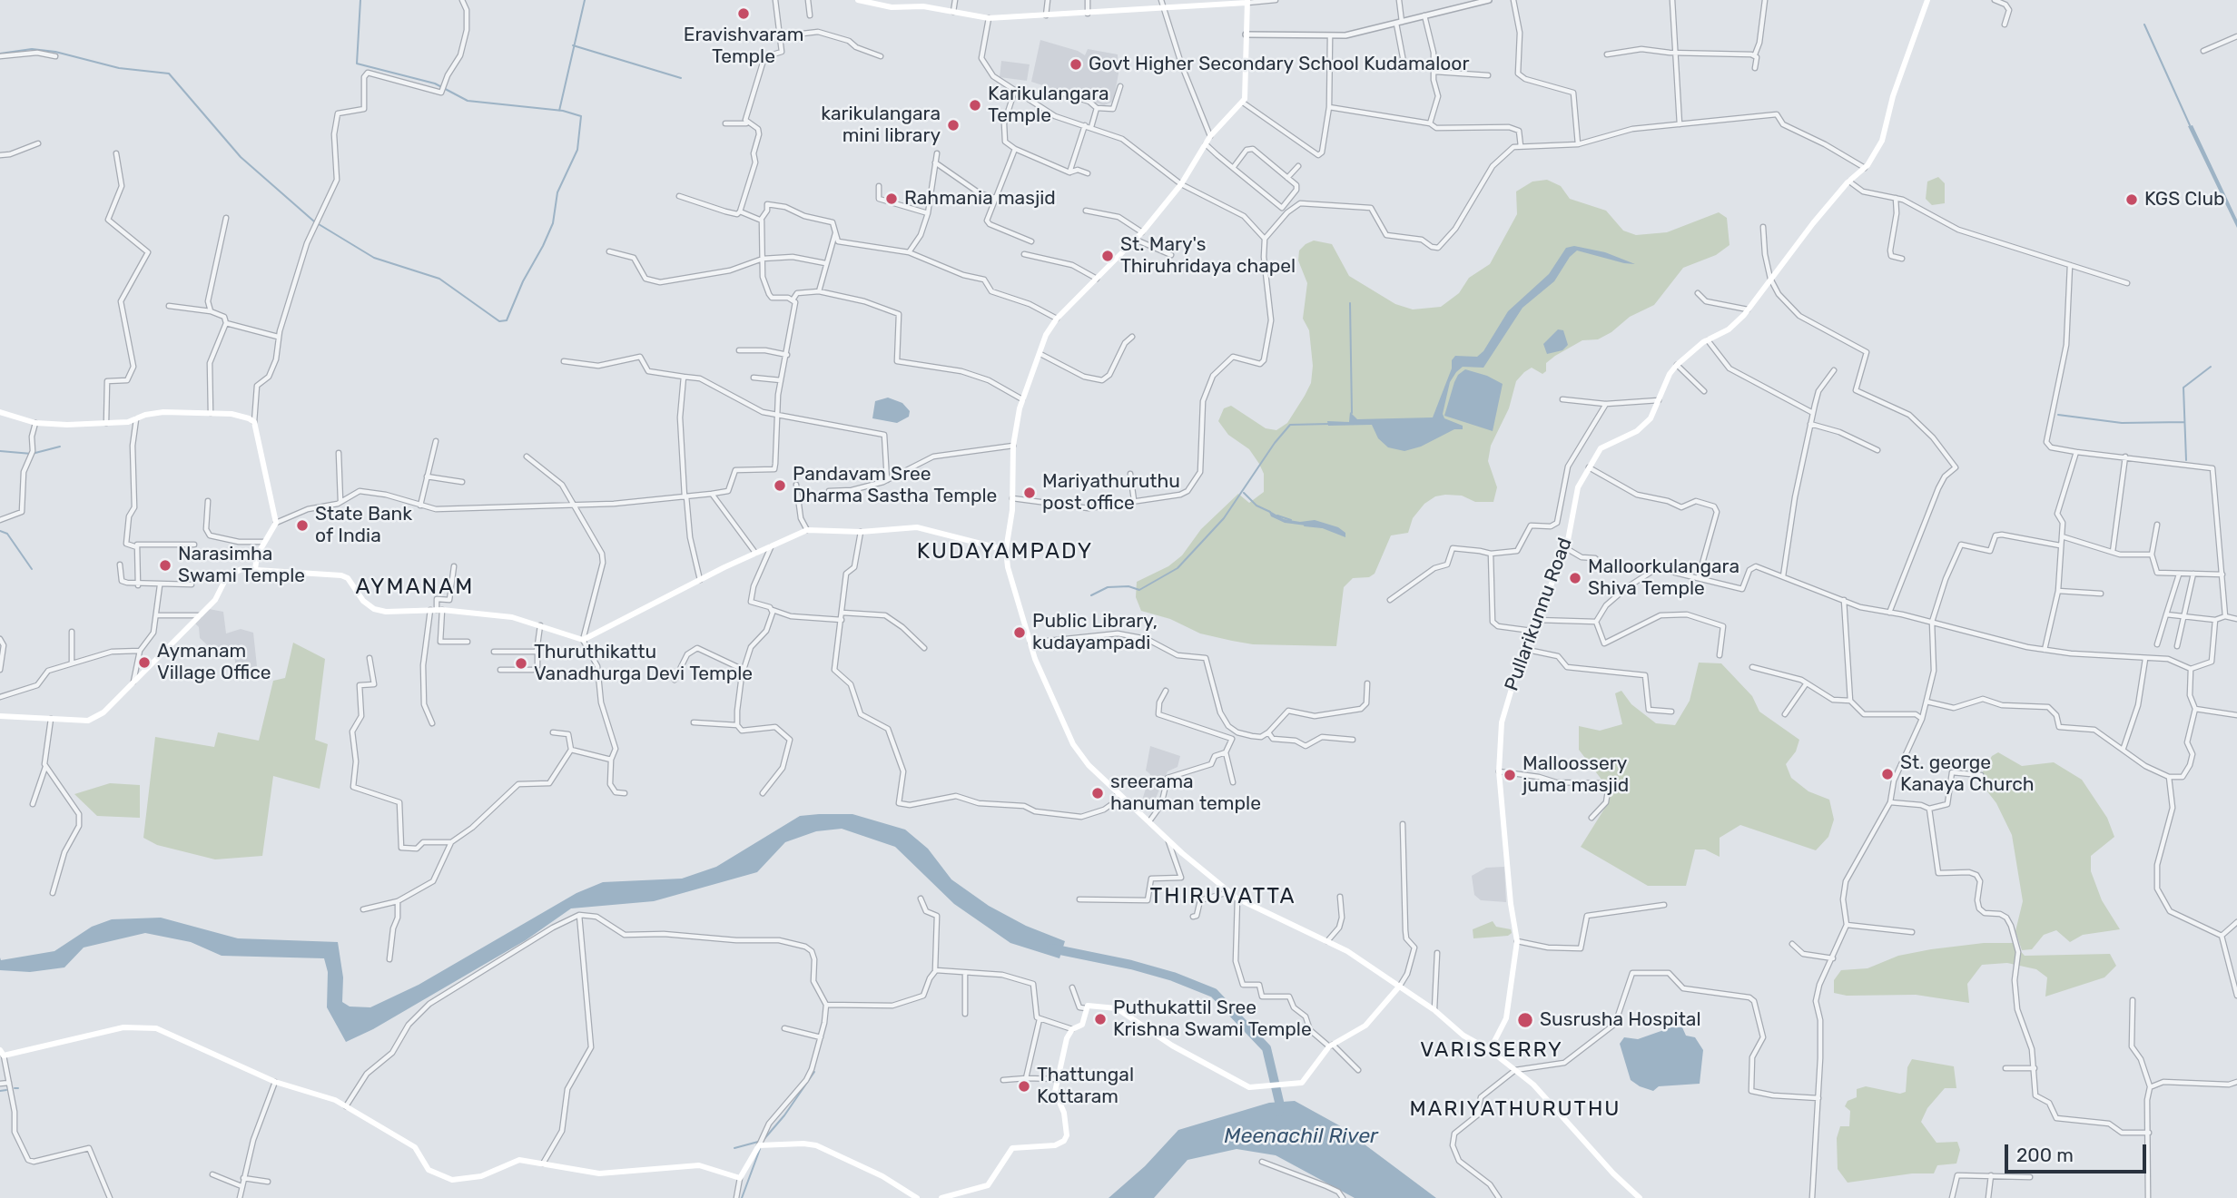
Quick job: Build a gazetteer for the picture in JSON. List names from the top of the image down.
{
  "streets": {
    "main road": ["Pullarikunnu Road"]
  },
  "districts": [
    "KUDAYAMPADY",
    "AYMANAM",
    "THIRUVATTA",
    "VARISSERRY",
    "MARIYATHURUTHU"
  ],
  "water": ["Meenachil River"],
  "places": [
    "Eravishvaram Temple",
    "Govt Higher Secondary School Kudamaloor",
    "Karikulangara Temple",
    "karikulangara mini library",
    "Rahmania masjid",
    "KGS Club",
    "St. Mary's Thiruhridaya chapel",
    "Pandavam Sree Dharma Sastha Temple",
    "Mariyathuruthu post office",
    "State Bank of India",
    "Narasimha Swami Temple",
    "Malloorkulangara Shiva Temple",
    "Public Library, kudayampadi",
    "Aymanam Village Office",
    "Thuruthikattu Vanadhurga Devi Temple",
    "St. george Kanaya Church",
    "Malloossery juma masjid",
    "sreerama hanuman temple",
    "Puthukattil Sree Krishna Swami Temple",
    "Susrusha Hospital",
    "Thattungal Kottaram"
  ],
  "scale_bar": "200 m"
}
